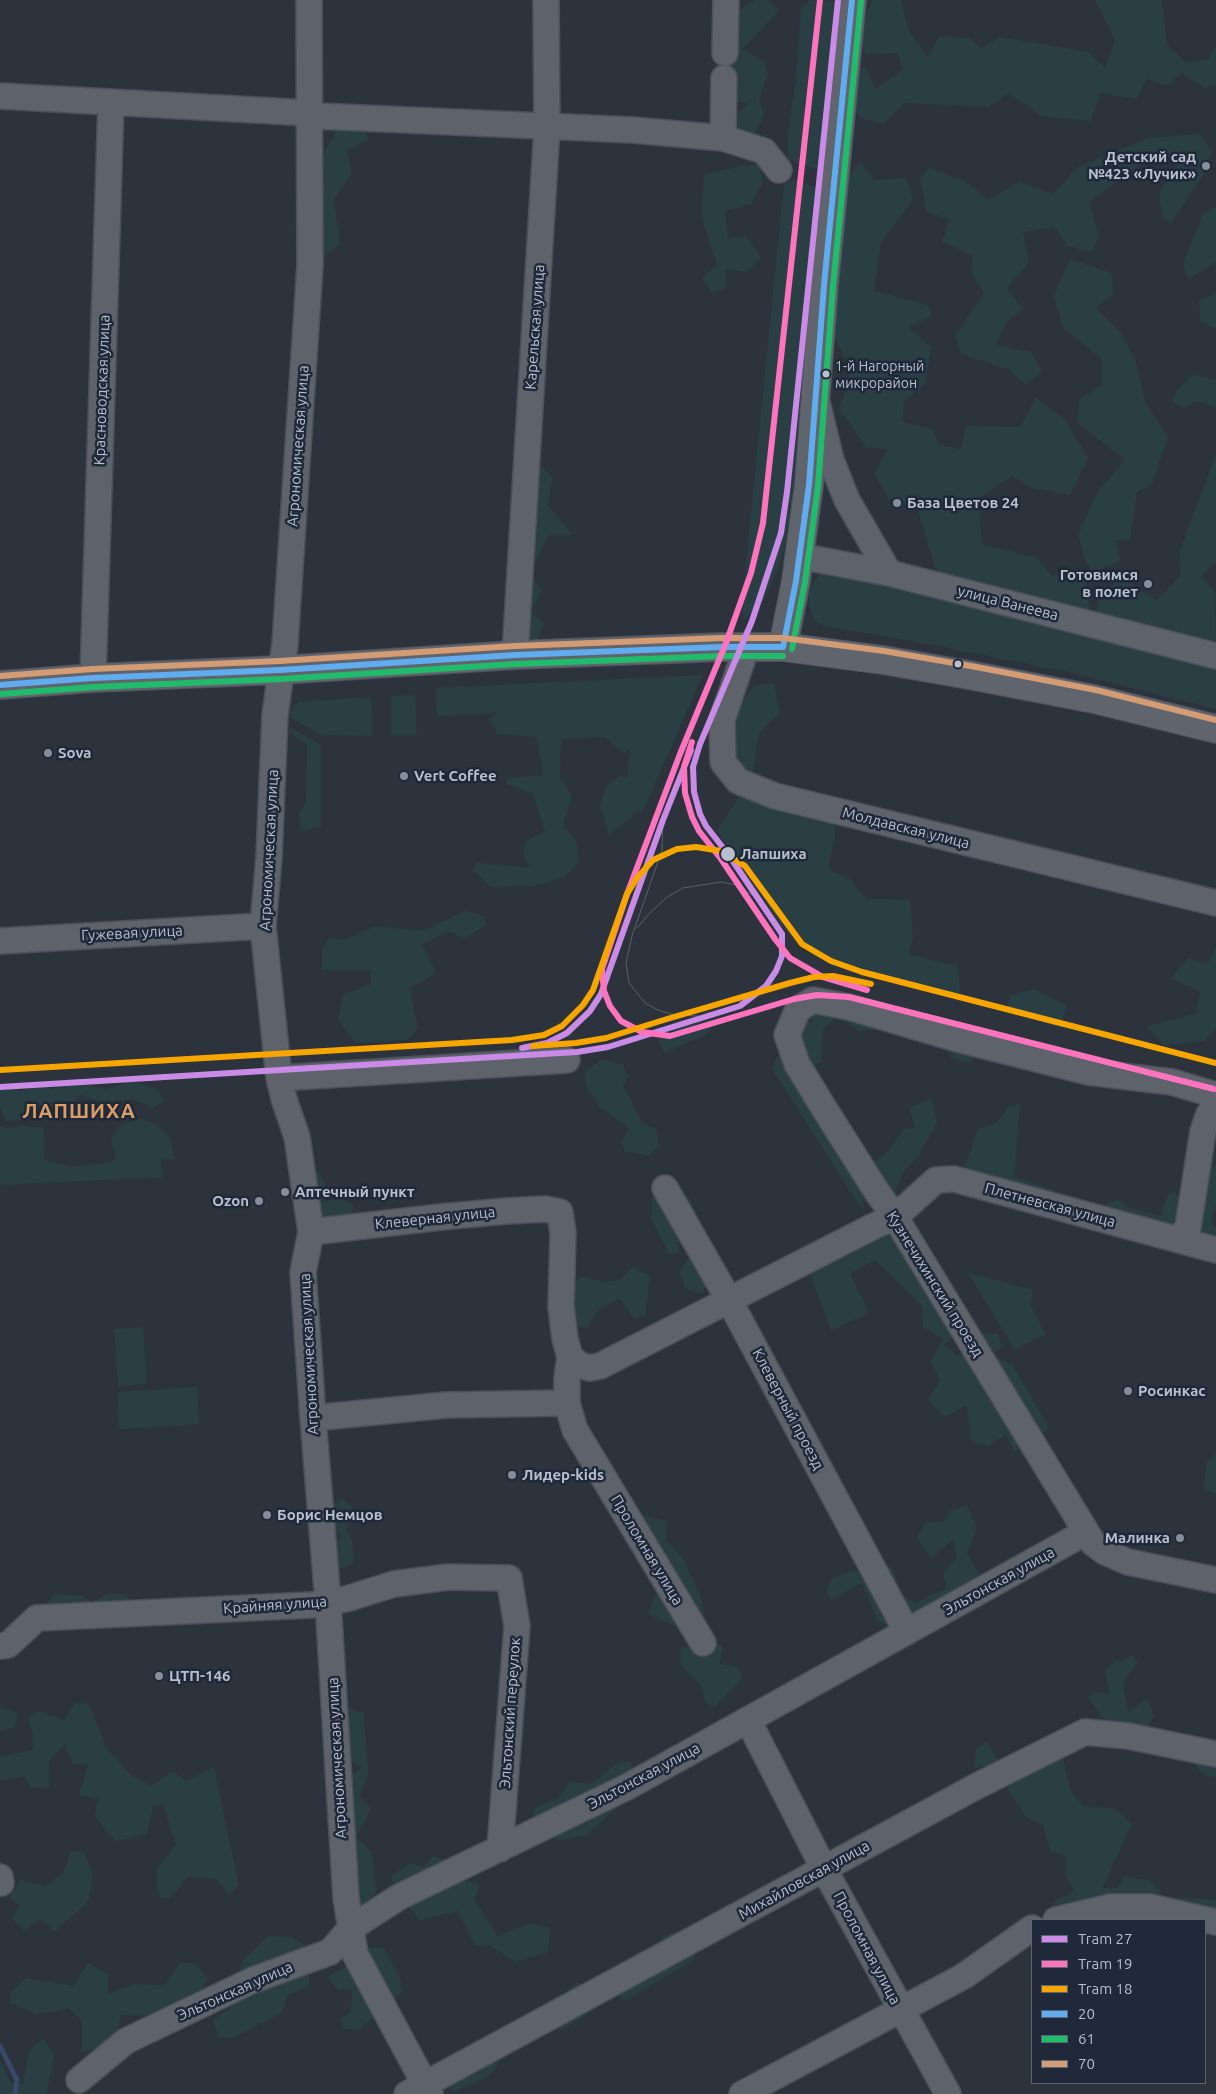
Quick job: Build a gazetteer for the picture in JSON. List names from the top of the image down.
{
  "streets": {
    "street": [
      "Карельская улица",
      "Красноводская улица",
      "Агрономическая улица",
      "улица Ванеева",
      "Молдавская улица",
      "Гужевая улица",
      "Плетневская улица",
      "Клеверная улица",
      "Кузнечихинский проезд",
      "Клеверный проезд",
      "Проломная улица",
      "Эльтонская улица",
      "Крайняя улица",
      "Эльтонский переулок",
      "Михайловская улица"
    ]
  },
  "crossings": [
    ["Агрономическая улица", "Гужевая улица"],
    ["Агрономическая улица", "Клеверная улица"],
    ["Агрономическая улица", "Эльтонская улица"],
    ["Агрономическая улица", "Крайняя улица"],
    ["Агрономическая улица", "Михайловская улица"],
    ["Плетневская улица", "Кузнечихинский проезд"],
    ["Плетневская улица", "Клеверный проезд"],
    ["Плетневская улица", "Проломная улица"],
    ["Клеверная улица", "Проломная улица"],
    ["Кузнечихинский проезд", "Эльтонская улица"],
    ["Клеверный проезд", "Эльтонская улица"],
    ["Проломная улица", "Эльтонская улица"],
    ["Проломная улица", "Михайловская улица"],
    ["Эльтонская улица", "Эльтонский переулок"],
    ["Крайняя улица", "Эльтонский переулок"]
  ],
  "districts": ["ЛАПШИХА"],
  "places": [
    "Детский сад №423 «Лучик»",
    "1-й Нагорный микрорайон",
    "База Цветов 24",
    "Готовимся в полет",
    "Sova",
    "Vert Coffee",
    "Лапшиха",
    "Аптечный пункт",
    "Ozon",
    "Росинкас",
    "Лидер-kids",
    "Борис Немцов",
    "Малинка",
    "ЦТП-146"
  ],
  "lines": [
    "tram line 27",
    "tram line 19",
    "transit line 20",
    "transit line 61",
    "transit line 70",
    "tram line 18"
  ],
  "legend": [
    "Tram 27",
    "Tram 19",
    "Tram 18",
    "20",
    "61",
    "70"
  ]
}
